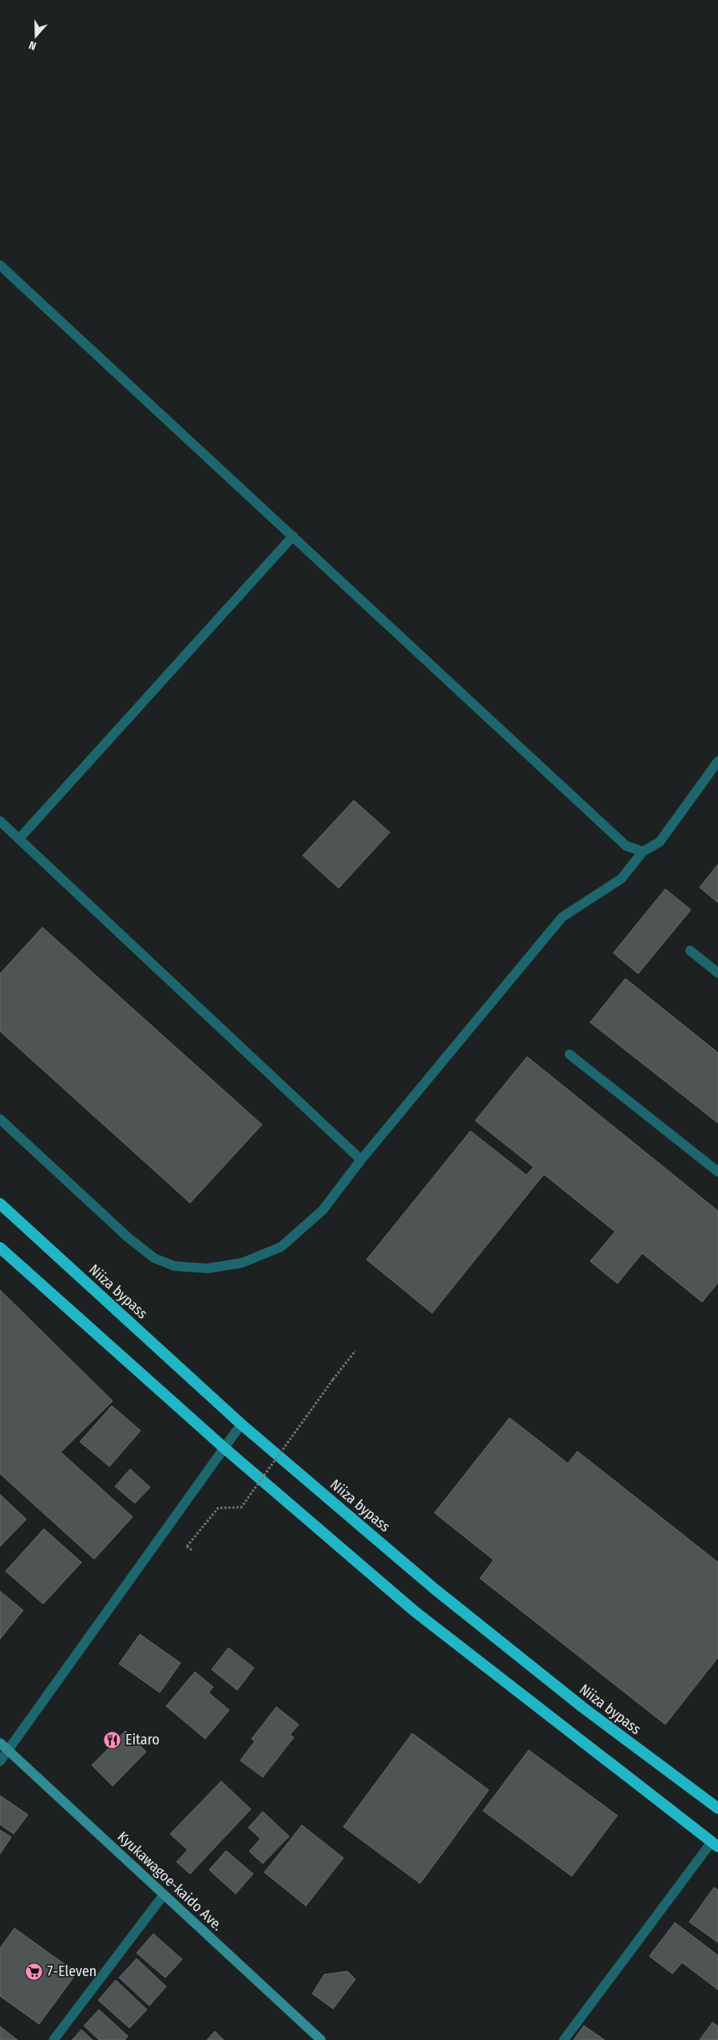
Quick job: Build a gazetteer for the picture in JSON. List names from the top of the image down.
{
  "streets": {
    "highway": ["Niiza bypass"],
    "main road": ["Kyukawagoe-kaido Ave."]
  },
  "places": {
    "restaurant": ["Eitaro"],
    "supermarket": ["7-Eleven"]
  },
  "north": "bottom"
}
